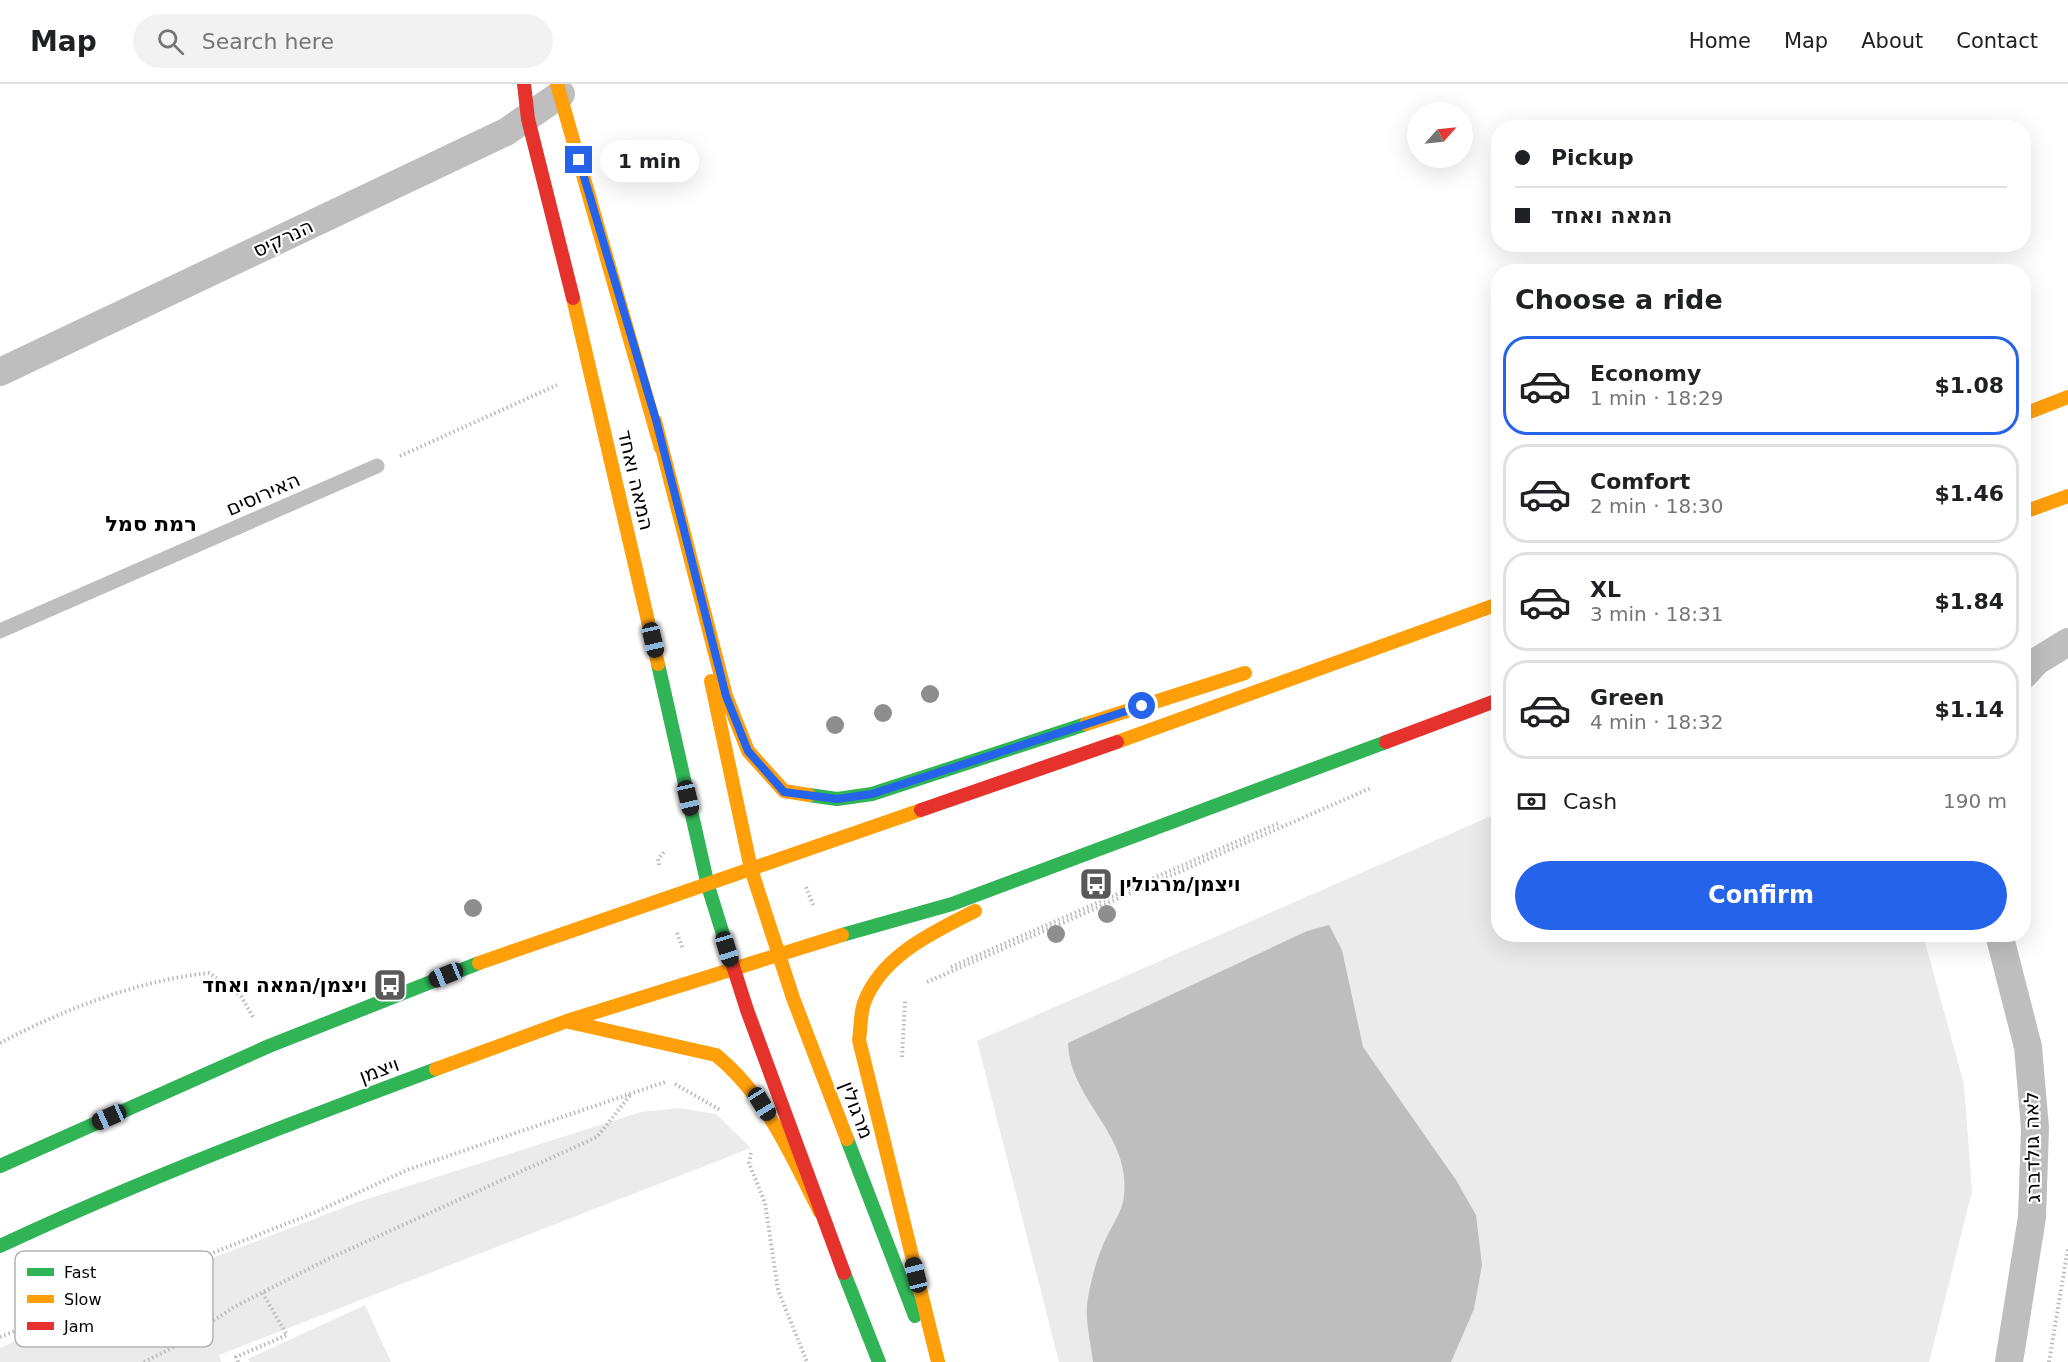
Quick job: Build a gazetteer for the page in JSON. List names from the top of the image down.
{
  "streets": {
    "main road": ["המאה ואחד", "ויצמן", "מרגולין"],
    "street": ["הנרקיס", "לאה גולדברג"],
    "lane": ["האירוסים"]
  },
  "crossings": [
    ["הנרקיס", "המאה ואחד"],
    ["המאה ואחד", "מרגולין"],
    ["ויצמן", "מרגולין"]
  ],
  "districts": ["רמת סמל"],
  "places": {
    "bus stop": ["ויצמן/מרגולין", "ויצמן/המאה ואחד"]
  },
  "legend": ["Fast", "Slow", "Jam"],
  "north": "top right",
  "page": {
    "header": "Map",
    "search": "Search here",
    "nav": [
      "Home",
      "Map",
      "About",
      "Contact"
    ],
    "banner": ["Pickup", "המאה ואחד"],
    "bubble": "1 min",
    "heading": "Choose a ride",
    "list": [
      {
        "name": "Economy",
        "note": "1 min · 18:29",
        "value": "$1.08"
      },
      {
        "name": "Comfort",
        "note": "2 min · 18:30",
        "value": "$1.46"
      },
      {
        "name": "XL",
        "note": "3 min · 18:31",
        "value": "$1.84"
      },
      {
        "name": "Green",
        "note": "4 min · 18:32",
        "value": "$1.14"
      }
    ],
    "pay": ["Cash", "190 m"],
    "buttons": "Confirm"
  }
}
